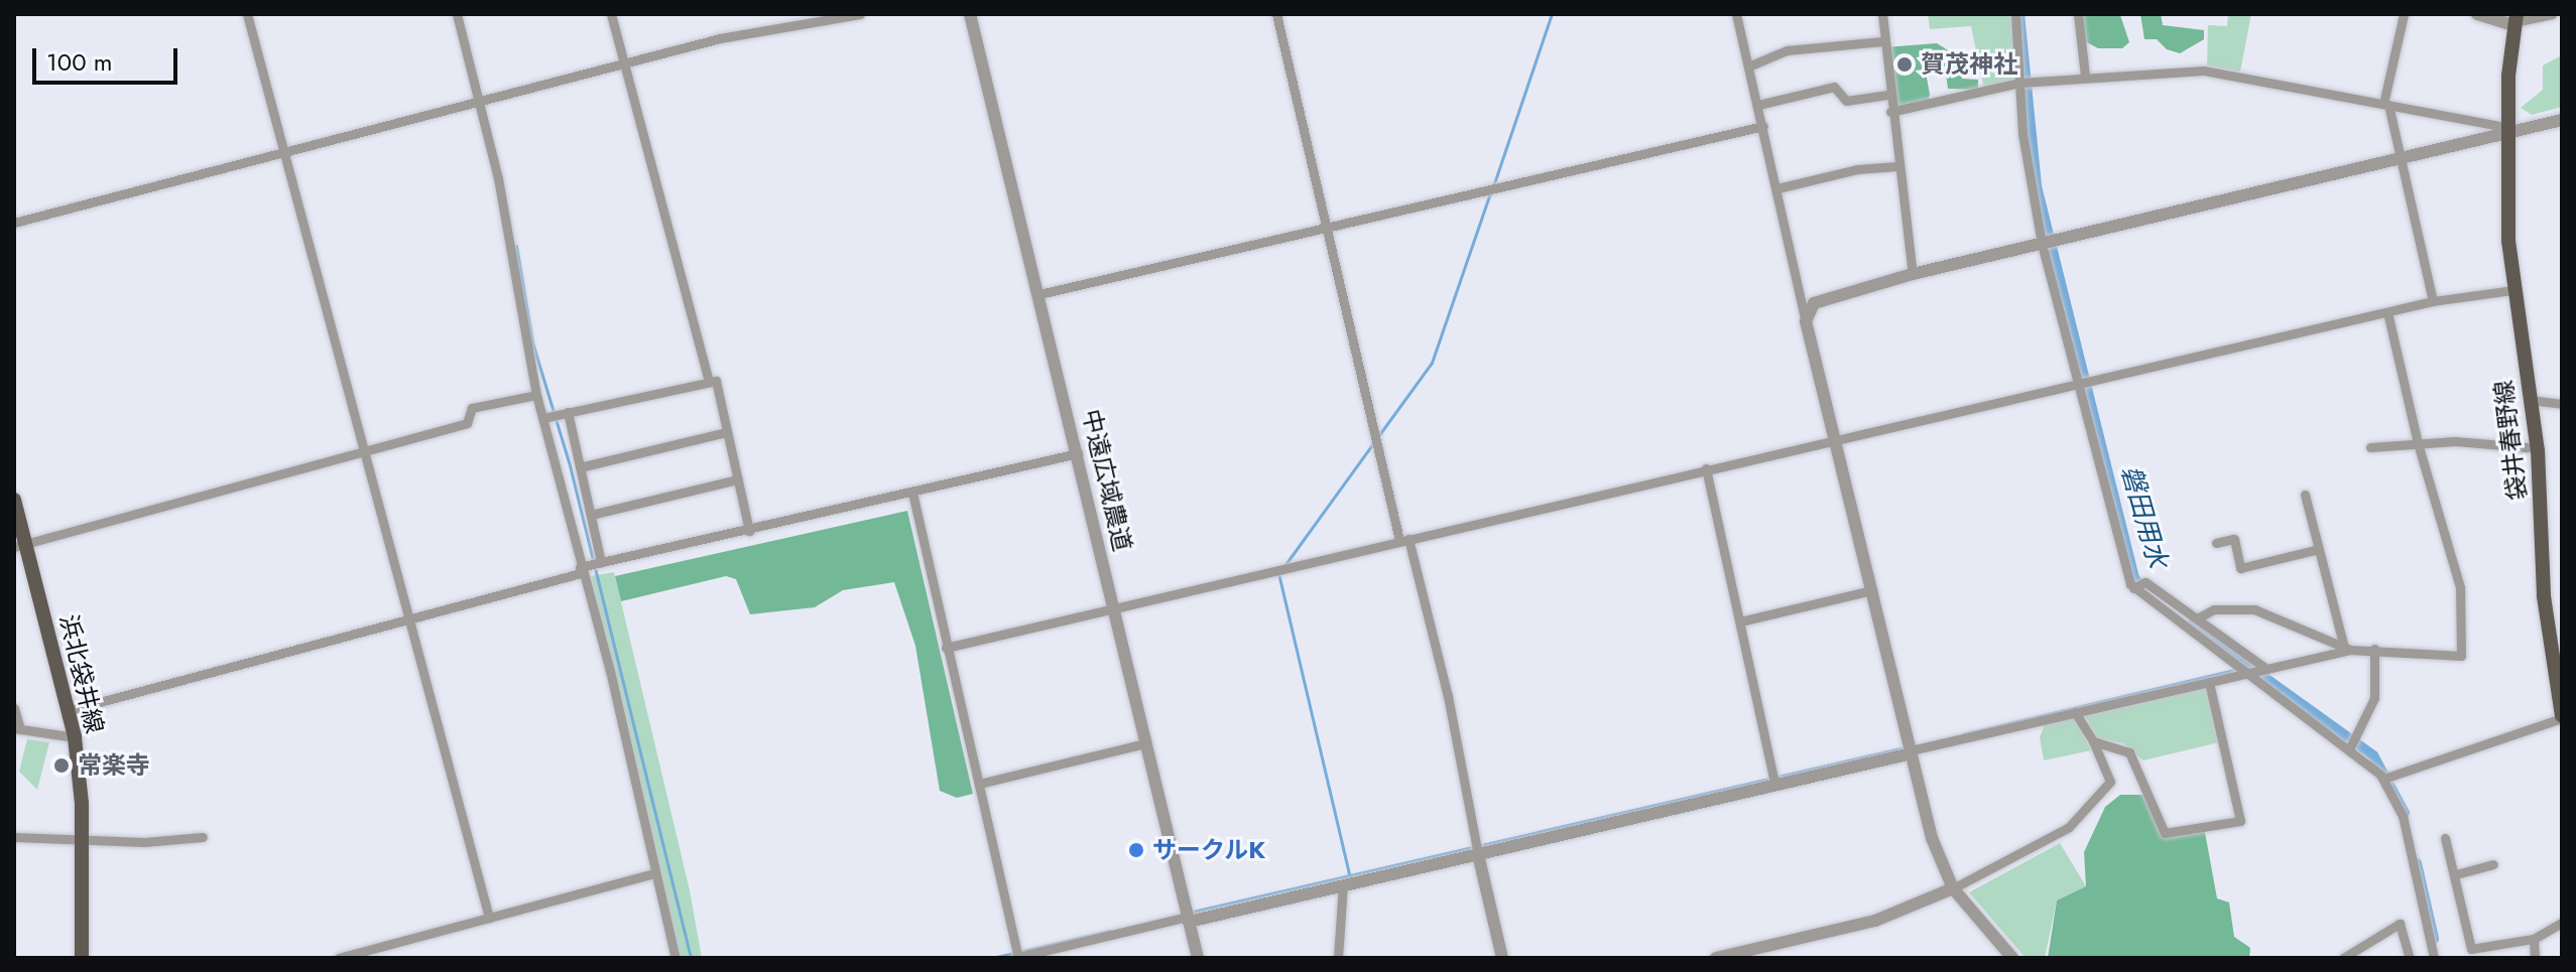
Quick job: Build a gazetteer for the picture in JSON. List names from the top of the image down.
{
  "streets": {
    "main road": ["袋井春野線", "浜北袋井線"],
    "street": ["中遠広域農道"]
  },
  "water": ["磐田用水"],
  "places": ["賀茂神社", "常楽寺", "サークルK"],
  "scale_bar": "100 m"
}
